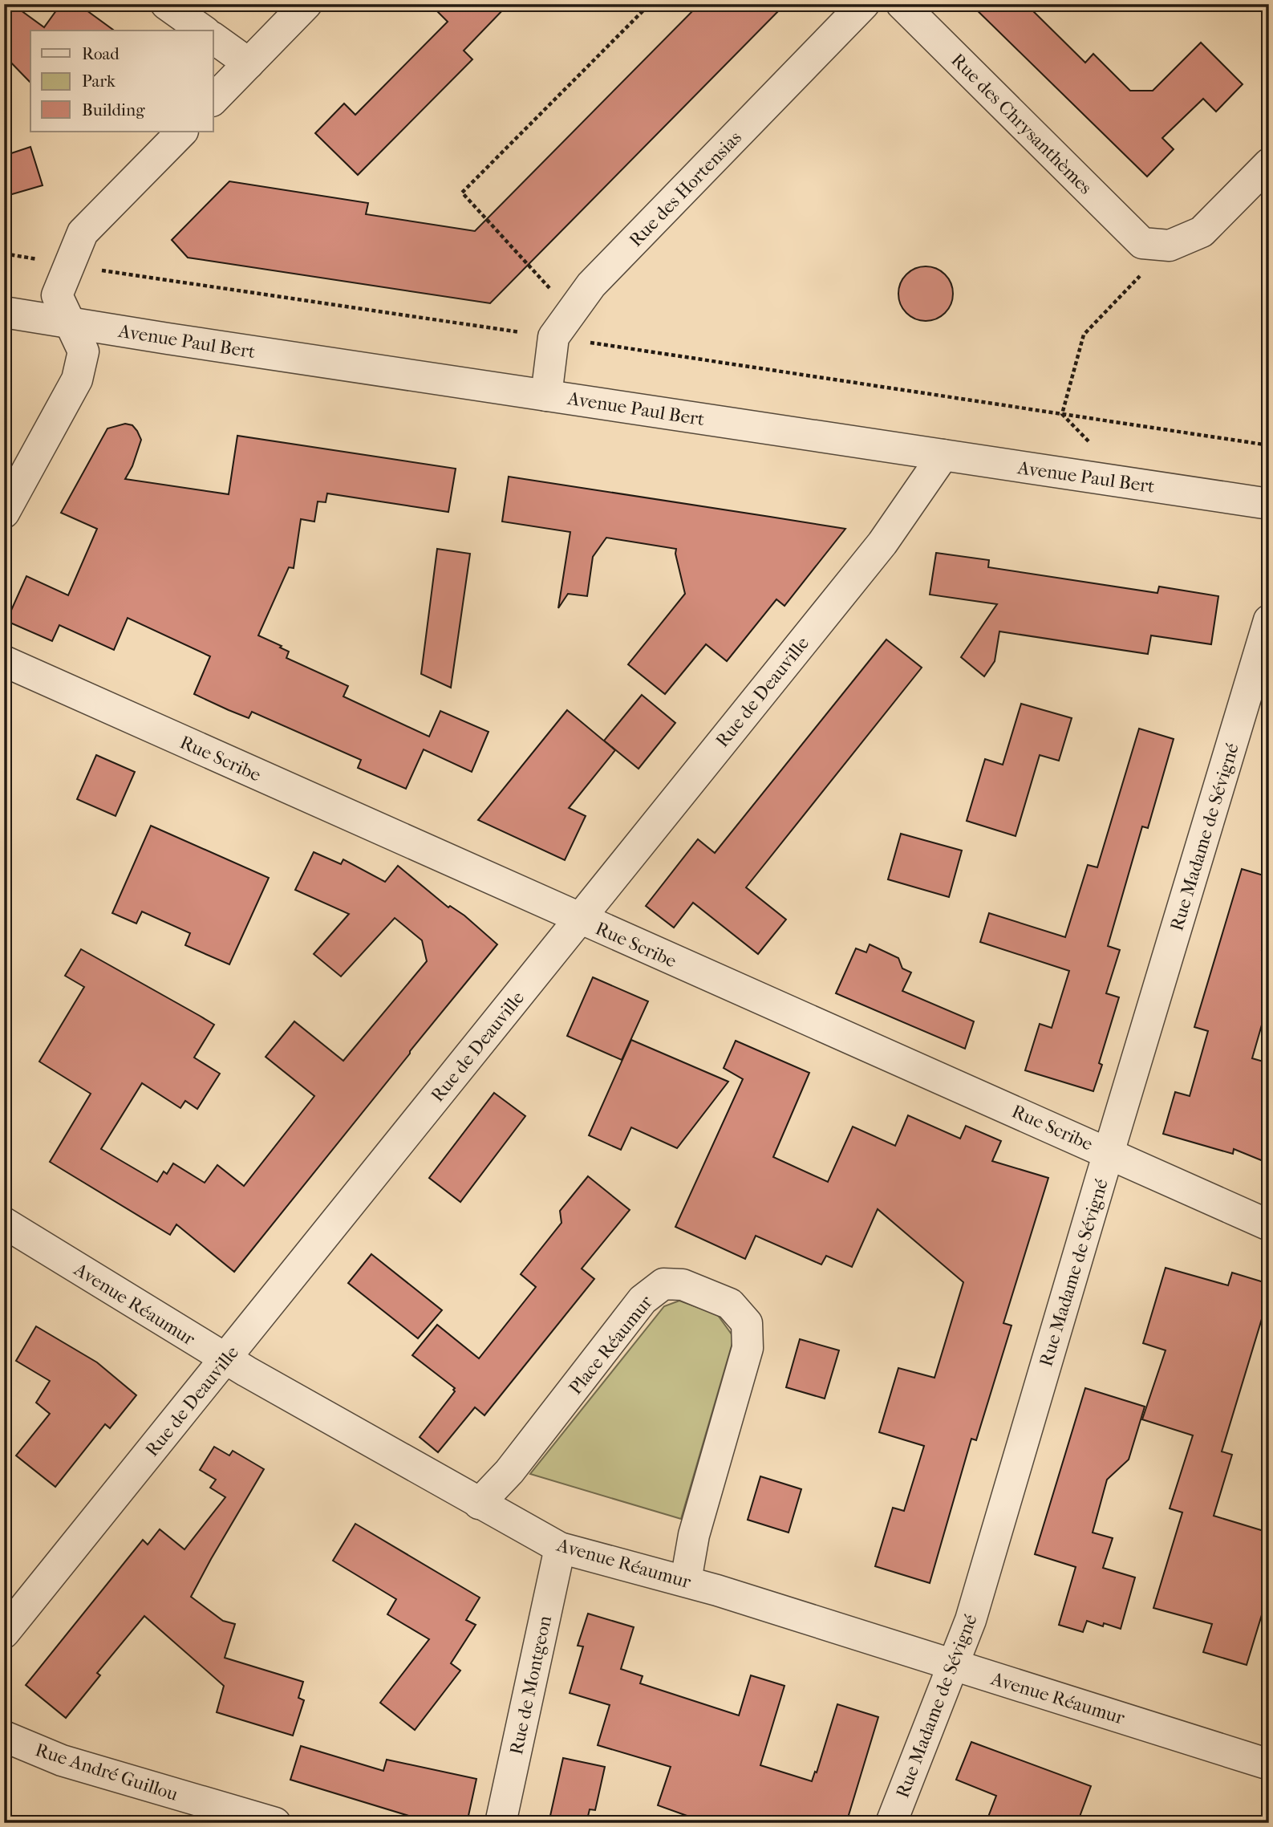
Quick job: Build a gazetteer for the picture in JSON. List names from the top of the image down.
{
  "streets": {
    "street": [
      "Rue des Chrysanthèmes",
      "Rue des Hortensias",
      "Avenue Paul Bert",
      "Rue de Deauville",
      "Rue Scribe",
      "Rue Madame de Sévigné",
      "Avenue Réaumur",
      "Place Réaumur",
      "Rue de Montgeon",
      "Rue André Guillou"
    ]
  },
  "crossings": [
    ["Rue des Hortensias", "Avenue Paul Bert"],
    ["Avenue Paul Bert", "Rue de Deauville"],
    ["Rue de Deauville", "Rue Scribe"],
    ["Rue de Deauville", "Avenue Réaumur"],
    ["Rue Scribe", "Rue Madame de Sévigné"],
    ["Rue Madame de Sévigné", "Avenue Réaumur"],
    ["Avenue Réaumur", "Place Réaumur"],
    ["Avenue Réaumur", "Rue de Montgeon"]
  ],
  "legend": ["Road", "Park", "Building"]
}
